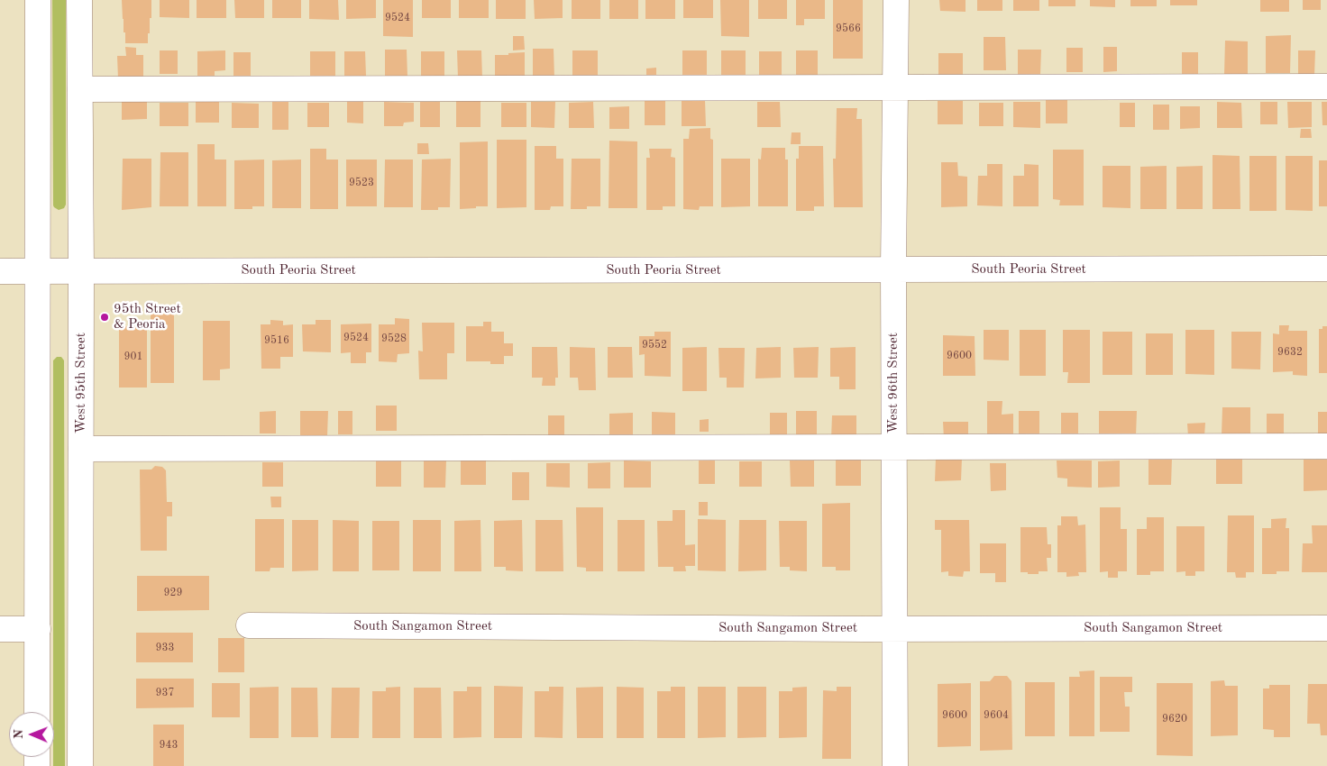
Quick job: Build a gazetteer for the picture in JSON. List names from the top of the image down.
{
  "streets": {
    "street": [
      "South Peoria Street",
      "West 95th Street",
      "West 96th Street",
      "South Sangamon Street"
    ]
  },
  "crossings": [
    ["South Peoria Street", "West 95th Street"],
    ["South Peoria Street", "West 96th Street"],
    ["West 96th Street", "South Sangamon Street"]
  ],
  "places": ["95th Street & Peoria"],
  "house_numbers": [
    "9524",
    "9566",
    "9523",
    "9524",
    "9528",
    "9516",
    "9552",
    "9632",
    "9600",
    "901",
    "929",
    "933",
    "937",
    "9600",
    "9604",
    "9620",
    "943"
  ],
  "north": "left"
}
